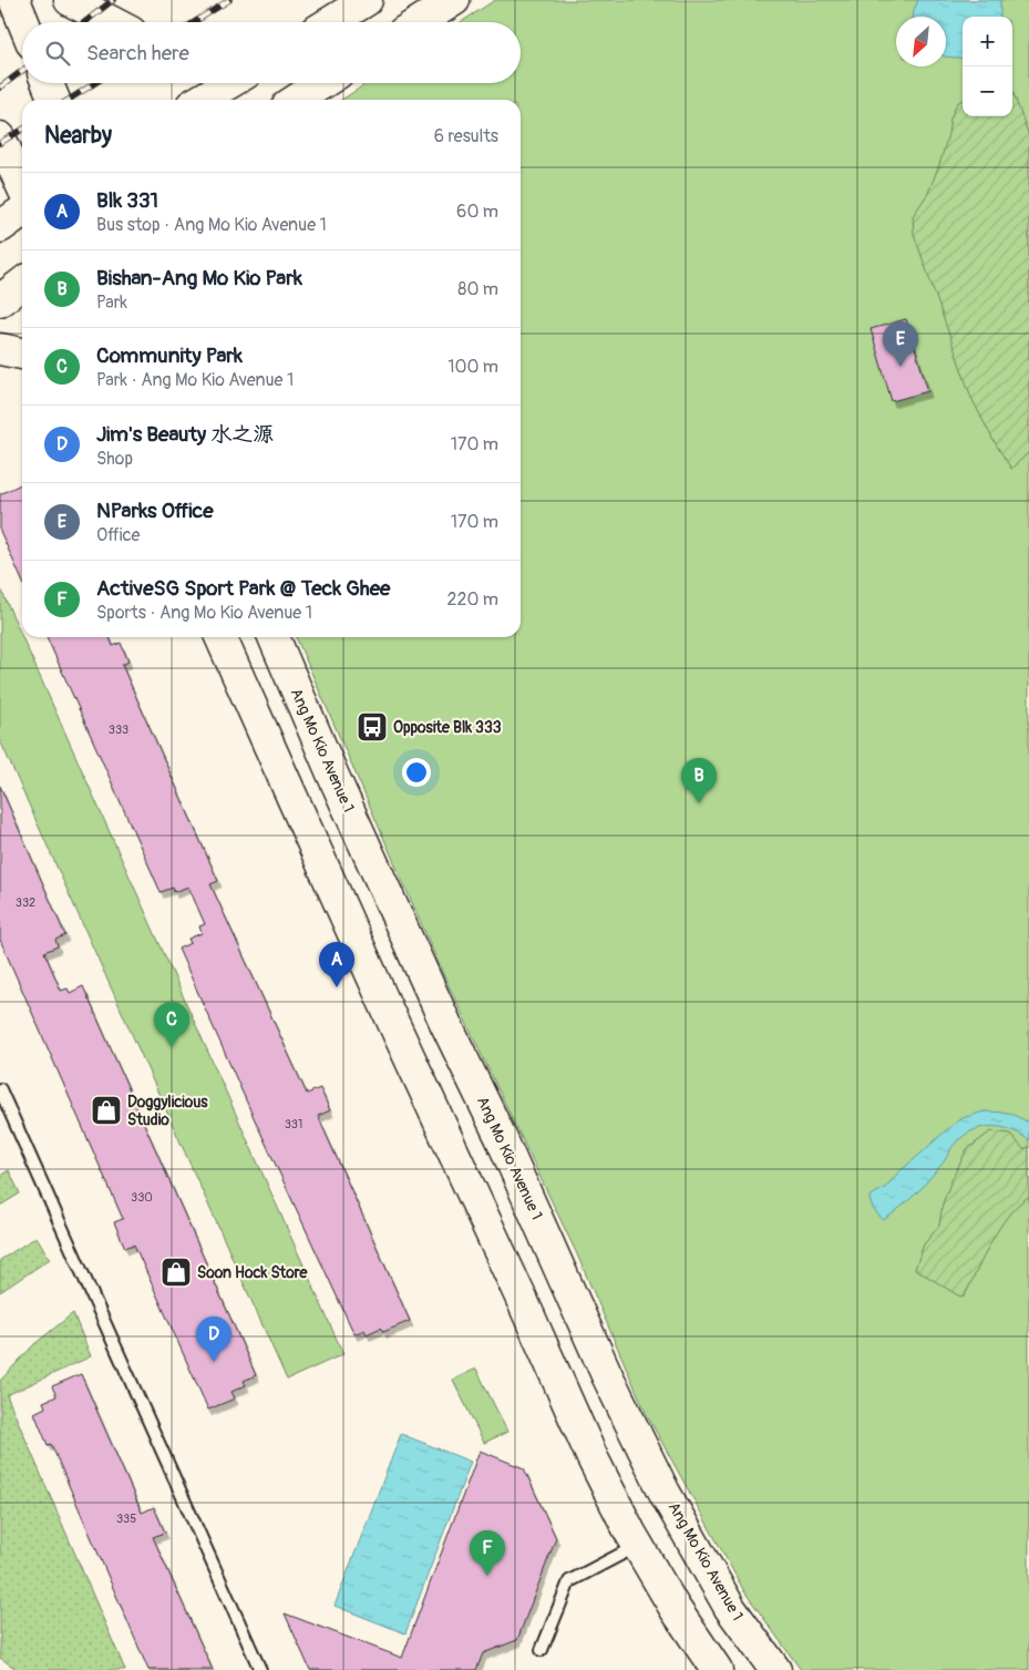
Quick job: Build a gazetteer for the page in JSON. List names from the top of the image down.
{
  "streets": {
    "main road": ["Ang Mo Kio Avenue 1"]
  },
  "places": {
    "bus stop": ["Opposite Blk 333"],
    "shop": ["Doggylicious Studio", "Soon Hock Store"]
  },
  "house_numbers": [
    "333",
    "332",
    "331",
    "330",
    "335"
  ],
  "north": "bottom left",
  "page": {
    "map_buttons": ["+", "−"],
    "search": "Search here",
    "heading": ["Nearby", "6 results"],
    "list": [
      {
        "mark": "A",
        "name": "Blk 331",
        "note": "Bus stop · Ang Mo Kio Avenue 1",
        "value": "60 m"
      },
      {
        "mark": "B",
        "name": "Bishan-Ang Mo Kio Park",
        "note": "Park",
        "value": "80 m"
      },
      {
        "mark": "C",
        "name": "Community Park",
        "note": "Park · Ang Mo Kio Avenue 1",
        "value": "100 m"
      },
      {
        "mark": "D",
        "name": "Jim's Beauty 水之源",
        "note": "Shop",
        "value": "170 m"
      },
      {
        "mark": "E",
        "name": "NParks Office",
        "note": "Office",
        "value": "170 m"
      },
      {
        "mark": "F",
        "name": "ActiveSG Sport Park @ Teck Ghee",
        "note": "Sports · Ang Mo Kio Avenue 1",
        "value": "220 m"
      }
    ],
    "pins": [
      "E",
      "B",
      "A",
      "C",
      "D",
      "F"
    ]
  }
}
